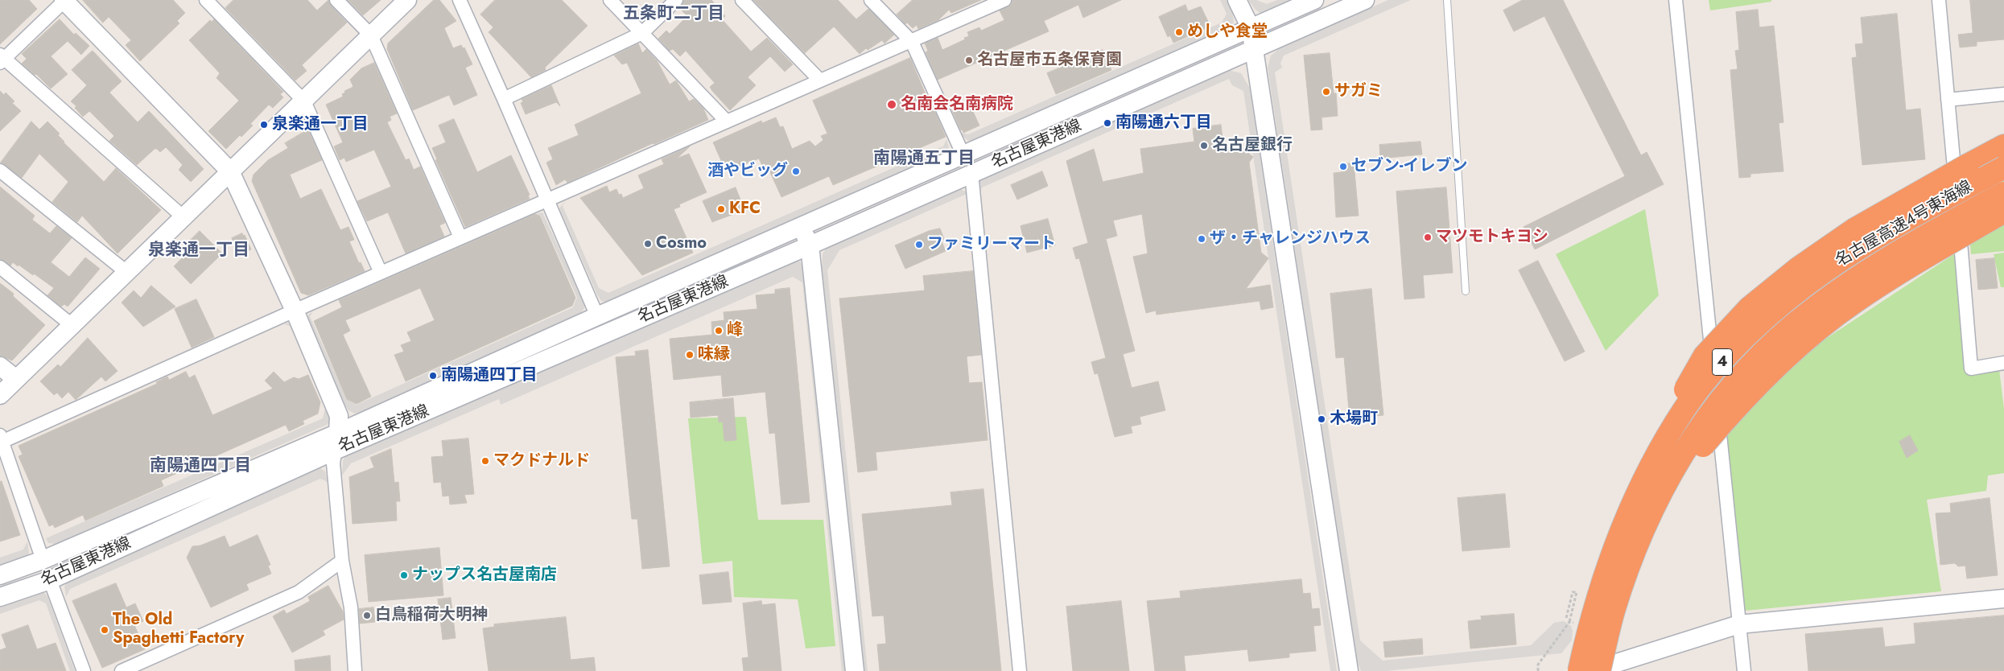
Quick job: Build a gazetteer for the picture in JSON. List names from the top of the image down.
{
  "streets": {
    "highway": ["名古屋高速4号東海線", "4"],
    "main road": ["名古屋東港線"]
  },
  "districts": [
    "五条町二丁目",
    "南陽通五丁目",
    "泉楽通一丁目",
    "南陽通四丁目"
  ],
  "places": [
    "めしや食堂",
    "名古屋市五条保育園",
    "サガミ",
    "名南会名南病院",
    "南陽通六丁目",
    "泉楽通一丁目",
    "名古屋銀行",
    "セブン-イレブン",
    "酒やビッグ",
    "KFC",
    "マツモトキヨシ",
    "ザ・チャレンジハウス",
    "Cosmo",
    "ファミリーマート",
    "峰",
    "味縁",
    "南陽通四丁目",
    "木場町",
    "マクドナルド",
    "ナップス名古屋南店",
    "白鳥稲荷大明神",
    "The Old Spaghetti Factory"
  ]
}
